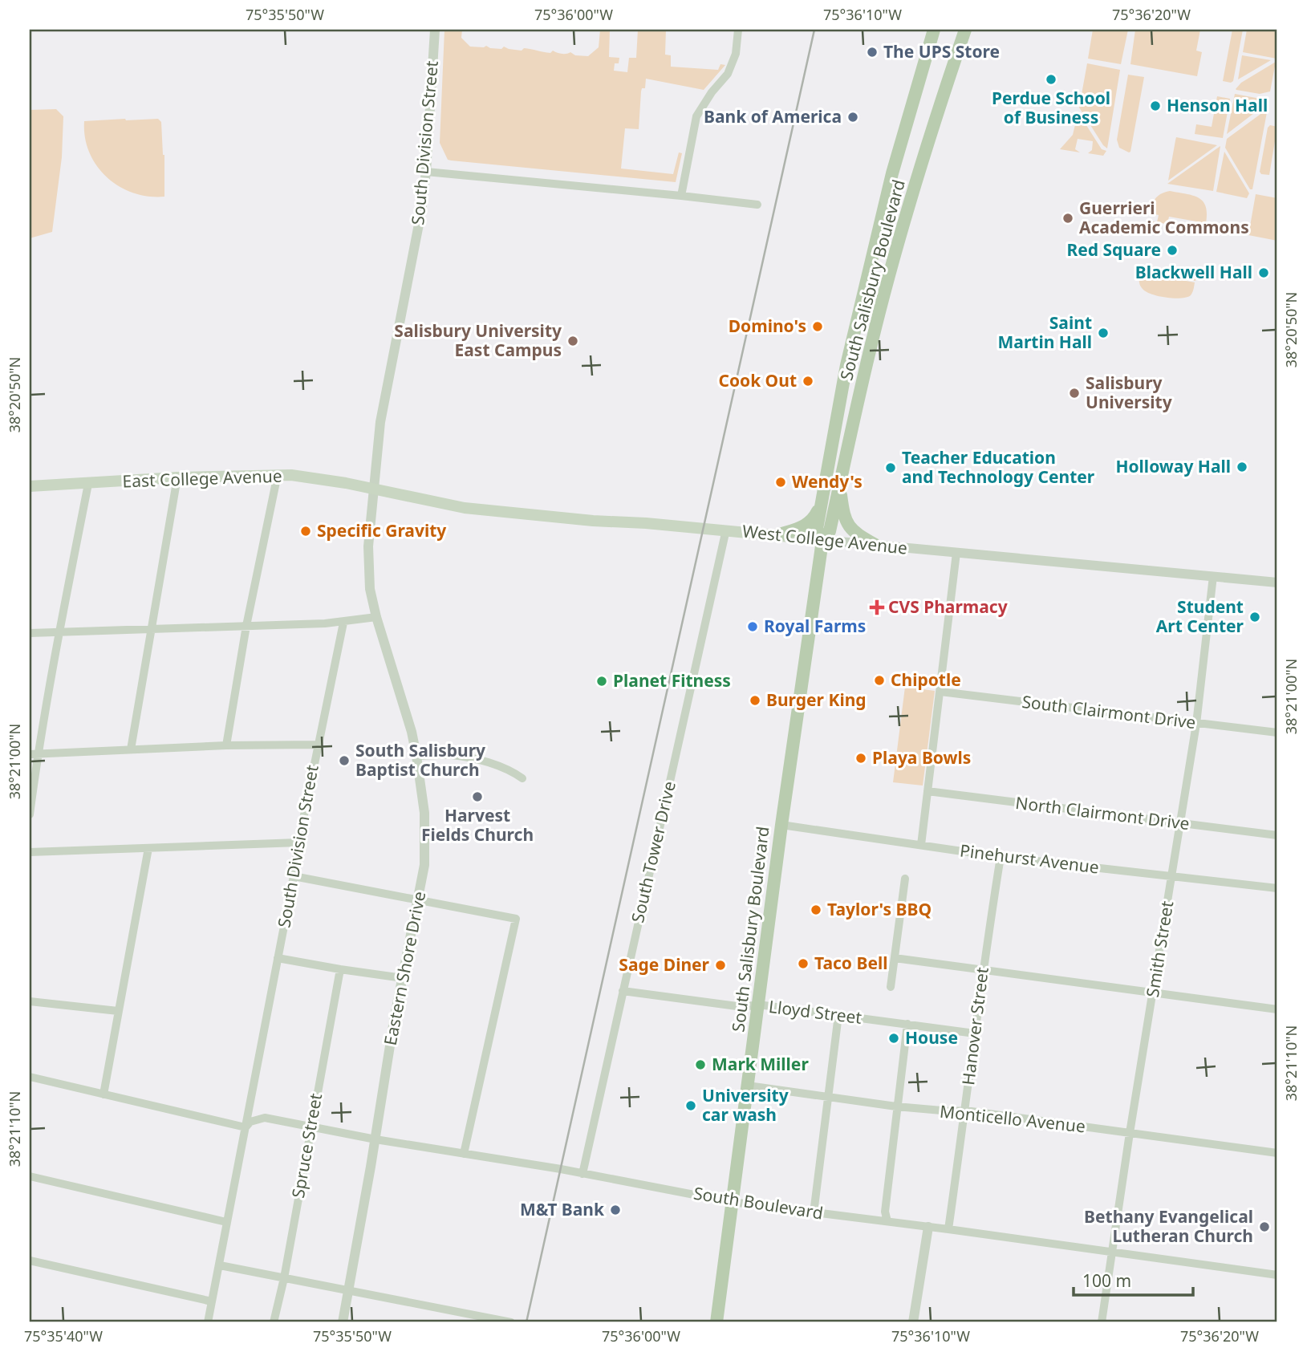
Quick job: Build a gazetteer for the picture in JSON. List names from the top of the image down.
{
  "streets": {
    "main road": ["South Salisbury Boulevard", "East College Avenue", "West College Avenue"],
    "street": [
      "South Division Street",
      "South Clairmont Drive",
      "North Clairmont Drive",
      "South Tower Drive",
      "Pinehurst Avenue",
      "Smith Street",
      "Eastern Shore Drive",
      "Lloyd Street",
      "Hanover Street",
      "Monticello Avenue",
      "Spruce Street",
      "South Boulevard"
    ]
  },
  "crossings": [
    ["South Division Street", "East College Avenue"],
    ["South Division Street", "West College Avenue"],
    ["South Division Street", "Eastern Shore Drive"],
    ["South Division Street", "South Boulevard"],
    ["South Salisbury Boulevard", "West College Avenue"],
    ["South Salisbury Boulevard", "Pinehurst Avenue"],
    ["South Salisbury Boulevard", "Lloyd Street"],
    ["South Salisbury Boulevard", "Monticello Avenue"],
    ["South Salisbury Boulevard", "South Boulevard"],
    ["East College Avenue", "West College Avenue"],
    ["West College Avenue", "South Tower Drive"],
    ["West College Avenue", "Smith Street"],
    ["South Clairmont Drive", "Smith Street"],
    ["North Clairmont Drive", "Smith Street"],
    ["South Tower Drive", "Lloyd Street"],
    ["South Tower Drive", "South Boulevard"],
    ["Pinehurst Avenue", "Smith Street"],
    ["Pinehurst Avenue", "Hanover Street"],
    ["Smith Street", "Monticello Avenue"],
    ["Smith Street", "South Boulevard"],
    ["Eastern Shore Drive", "South Boulevard"],
    ["Lloyd Street", "Hanover Street"],
    ["Hanover Street", "Monticello Avenue"],
    ["Hanover Street", "South Boulevard"],
    ["Spruce Street", "South Boulevard"]
  ],
  "places": {
    "other": [
      "The UPS Store",
      "Perdue School of Business",
      "Henson Hall",
      "Bank of America",
      "Guerrieri Academic Commons",
      "Red Square",
      "Blackwell Hall",
      "Domino's",
      "Saint Martin Hall",
      "Salisbury University East Campus",
      "Cook Out",
      "Salisbury University",
      "Holloway Hall",
      "Teacher Education and Technology Center",
      "Wendy's",
      "Specific Gravity",
      "Student Art Center",
      "Royal Farms",
      "Chipotle",
      "Planet Fitness",
      "Burger King",
      "Playa Bowls",
      "South Salisbury Baptist Church",
      "Harvest Fields Church",
      "Taylor's BBQ",
      "Taco Bell",
      "Sage Diner",
      "House",
      "Mark Miller",
      "University car wash",
      "M&T Bank",
      "Bethany Evangelical Lutheran Church"
    ],
    "health": ["CVS Pharmacy"]
  },
  "scale_bar": "100 m",
  "coordinates": [
    "75°35'50\"W",
    "75°36'00\"W",
    "75°36'10\"W",
    "75°36'20\"W",
    "38°20'50\"N",
    "38°21'00\"N",
    "38°21'10\"N",
    "75°35'40\"W"
  ]
}
